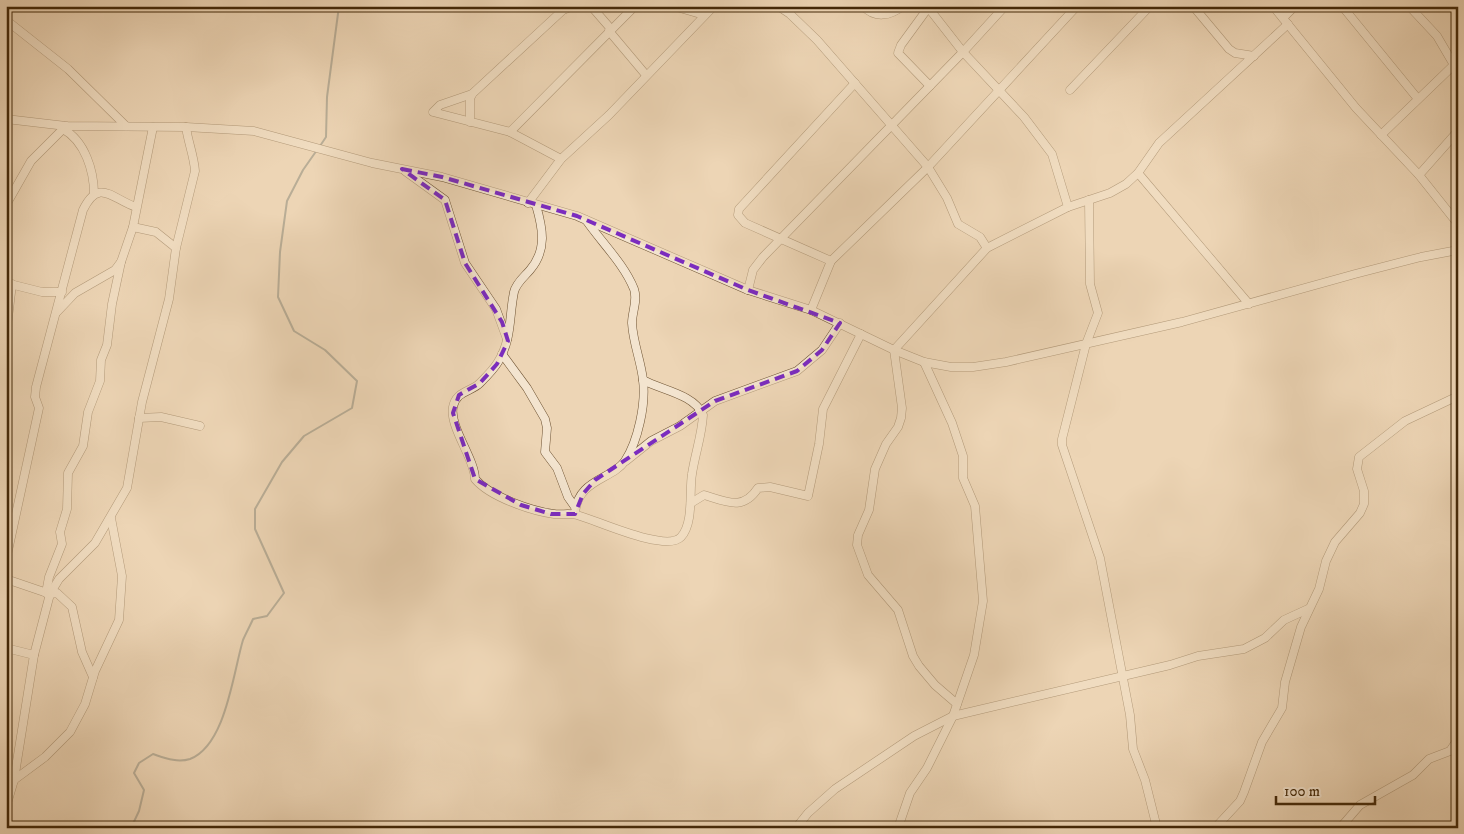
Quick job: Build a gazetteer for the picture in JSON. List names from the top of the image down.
{
  "scale_bar": "100 m"
}
